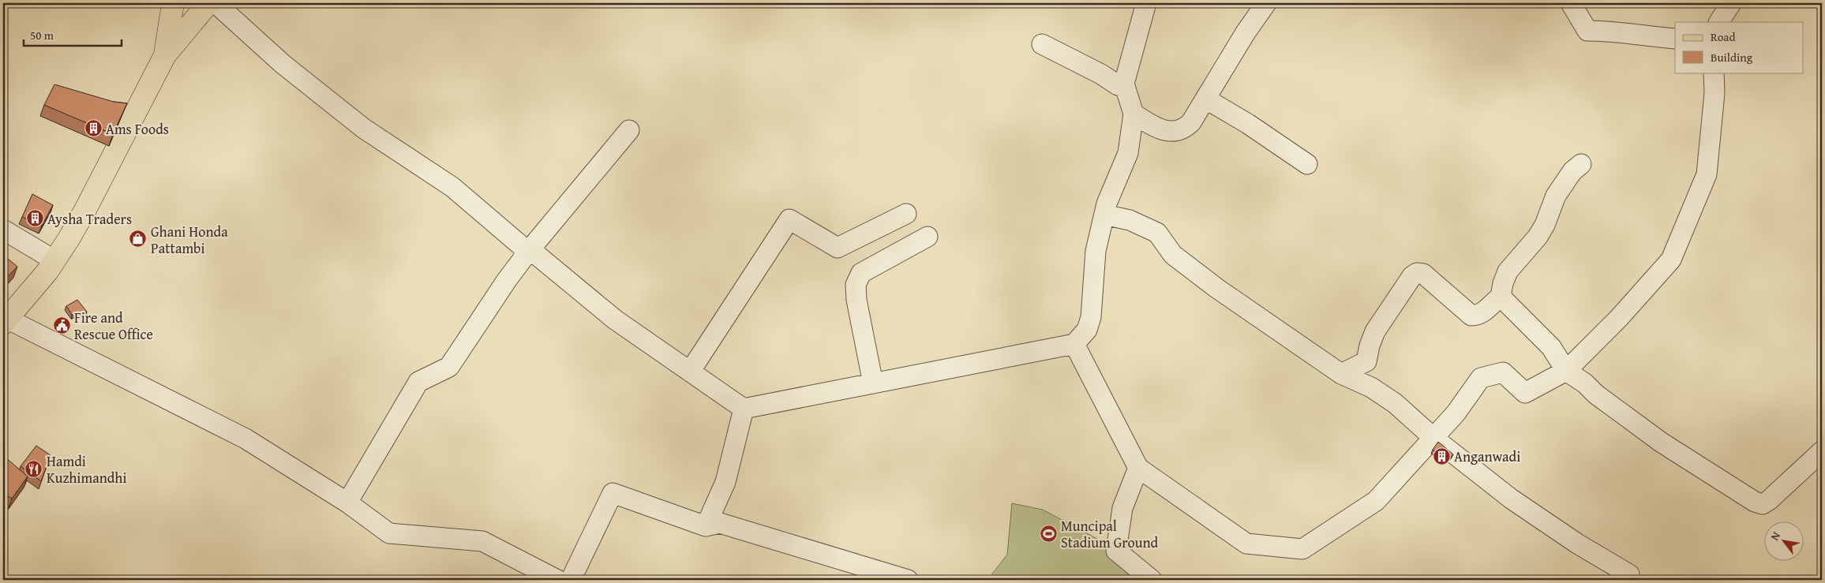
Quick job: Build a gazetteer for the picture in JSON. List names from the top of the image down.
{
  "places": {
    "building": ["Ams Foods", "Aysha Traders", "Anganwadi"],
    "shop": ["Ghani Honda Pattambi"],
    "public building": ["Fire and Rescue Office"],
    "restaurant": ["Hamdi Kuzhimandhi"],
    "sports": ["Muncipal Stadium Ground"]
  },
  "legend": ["Road", "Building"],
  "scale_bar": "50 m",
  "north": "top left"
}
